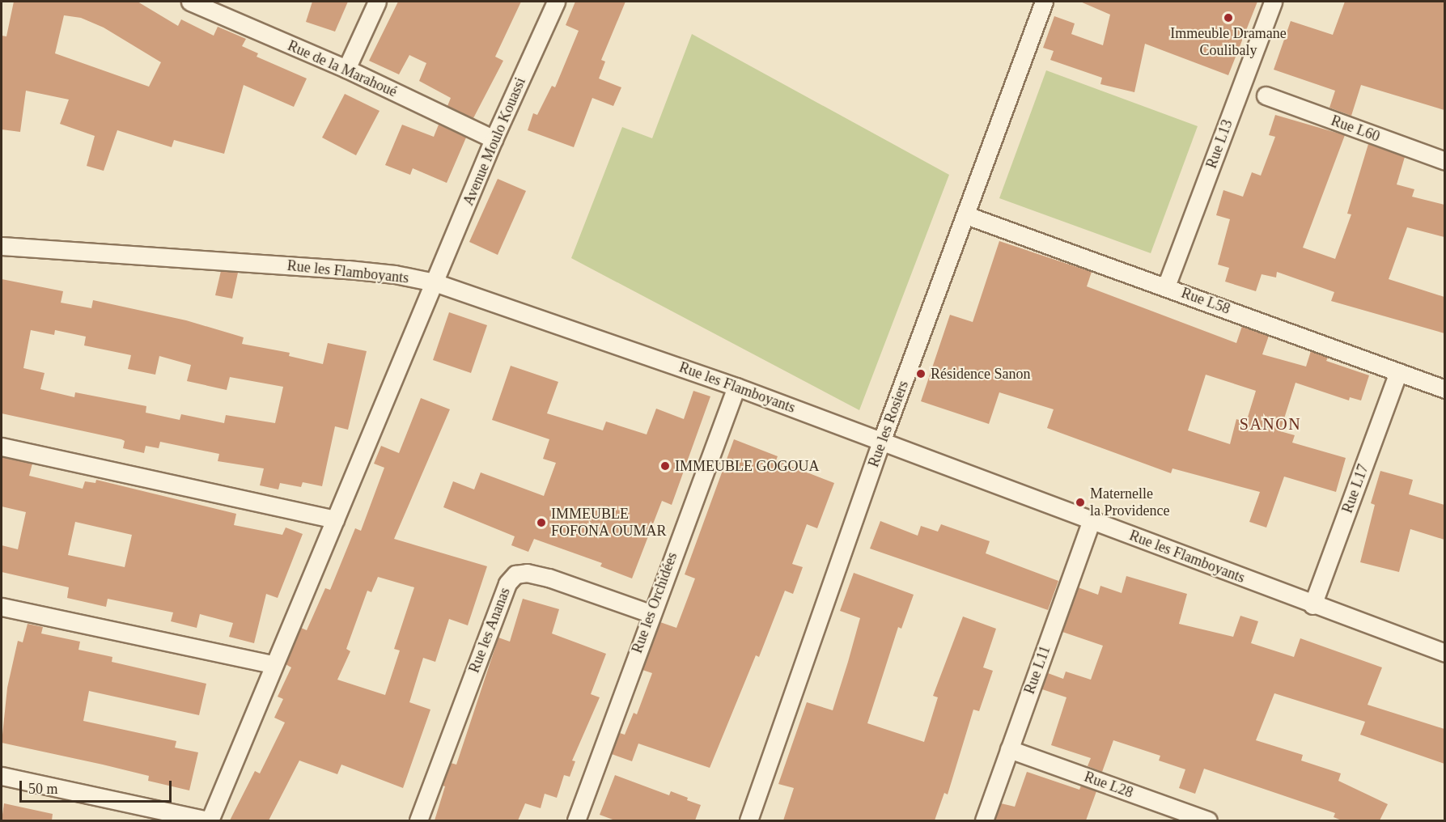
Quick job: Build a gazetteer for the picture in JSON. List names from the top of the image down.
{
  "streets": {
    "street": [
      "Rue de la Marahoué",
      "Rue L60",
      "Avenue Moulo Kouassi",
      "Rue L13",
      "Rue les Flamboyants",
      "Rue L58",
      "Rue les Rosiers",
      "Rue L17",
      "Rue les Orchidées",
      "Rue les Ananas",
      "Rue L11",
      "Rue L28"
    ]
  },
  "crossings": [
    ["Rue de la Marahoué", "Avenue Moulo Kouassi"],
    ["Avenue Moulo Kouassi", "Rue les Flamboyants"],
    ["Rue L13", "Rue L58"],
    ["Rue les Flamboyants", "Rue les Rosiers"],
    ["Rue les Flamboyants", "Rue L17"],
    ["Rue les Flamboyants", "Rue les Orchidées"],
    ["Rue les Flamboyants", "Rue L11"],
    ["Rue L58", "Rue les Rosiers"],
    ["Rue L58", "Rue L17"],
    ["Rue les Orchidées", "Rue les Ananas"],
    ["Rue L11", "Rue L28"]
  ],
  "districts": ["SANON"],
  "places": [
    "Immeuble Dramane Coulibaly",
    "Résidence Sanon",
    "IMMEUBLE GOGOUA",
    "Maternelle la Providence",
    "IMMEUBLE FOFONA OUMAR"
  ],
  "scale_bar": "50 m"
}
